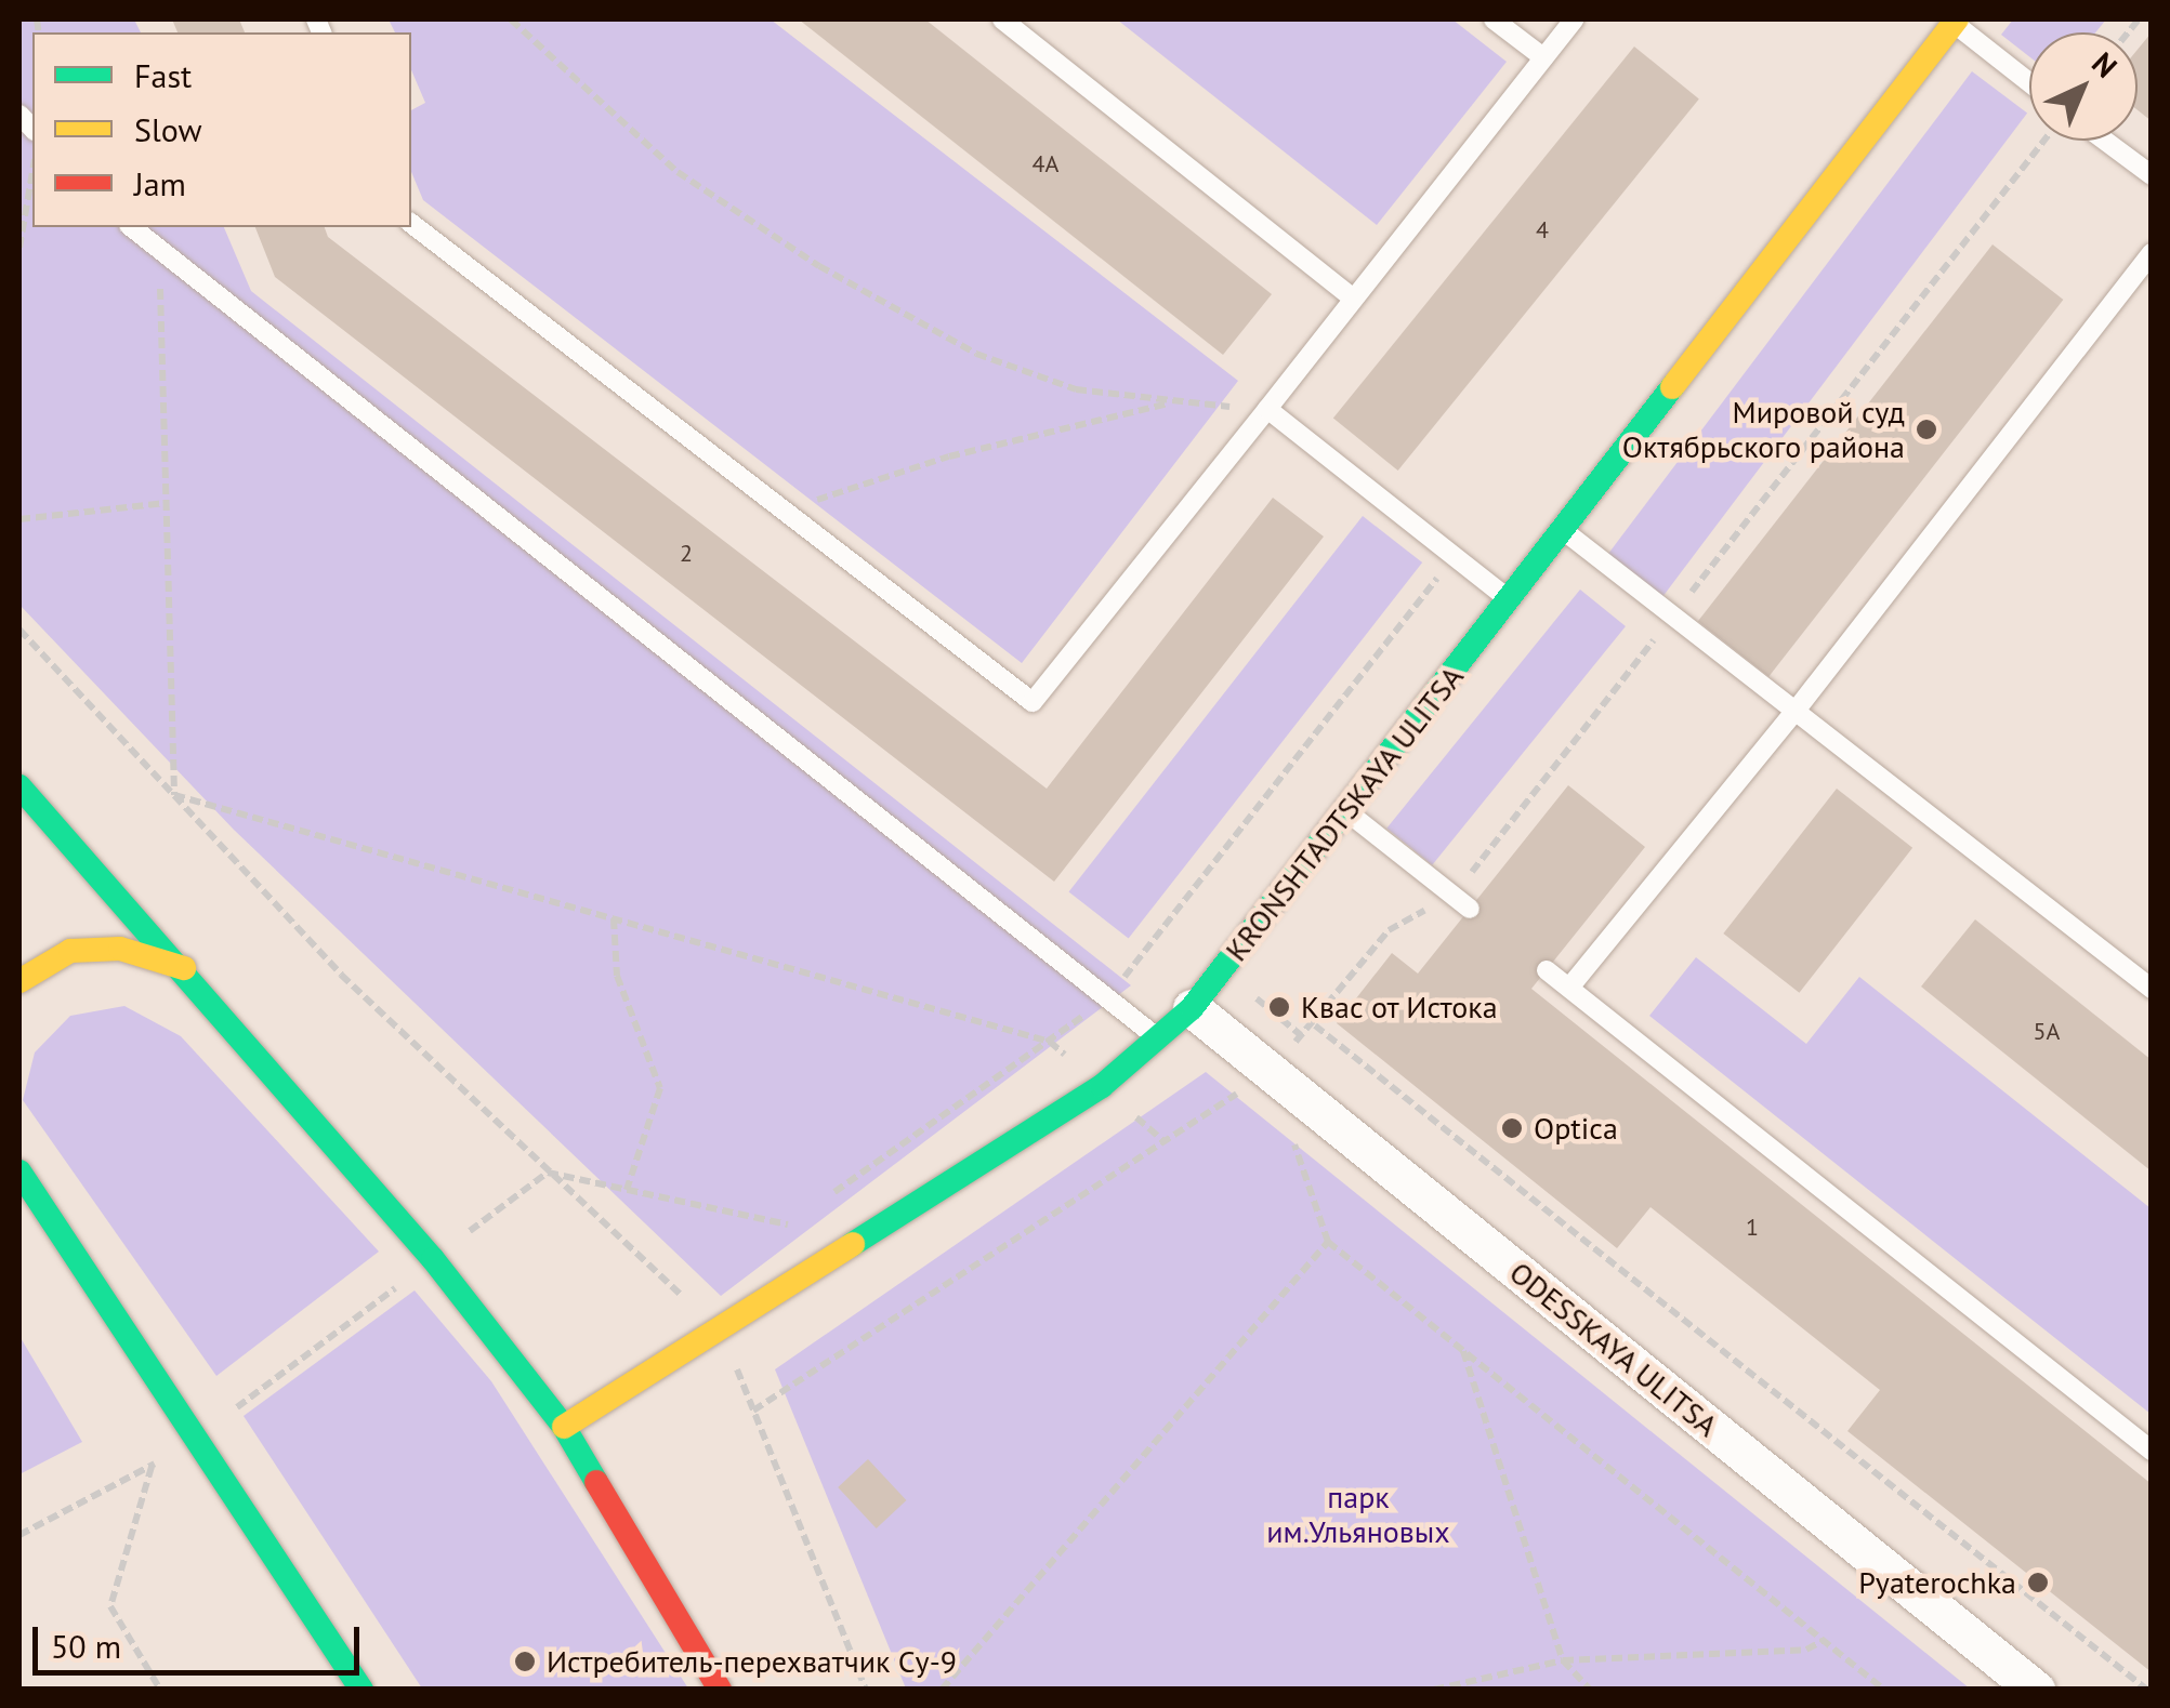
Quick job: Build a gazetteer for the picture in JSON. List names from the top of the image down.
{
  "streets": {
    "street": ["KRONSHTADTSKAYA ULITSA", "ODESSKAYA ULITSA"]
  },
  "crossings": [
    ["KRONSHTADTSKAYA ULITSA", "ODESSKAYA ULITSA"]
  ],
  "parks": ["парк им.Ульяновых"],
  "places": [
    "Мировой суд Октябрьского района",
    "Квас от Истока",
    "Optica",
    "Pyaterochka",
    "Истребитель-перехватчик Су-9"
  ],
  "house_numbers": [
    "4А",
    "4",
    "2",
    "5А",
    "1"
  ],
  "legend": ["Fast", "Slow", "Jam"],
  "scale_bar": "50 m",
  "north": "top right"
}
